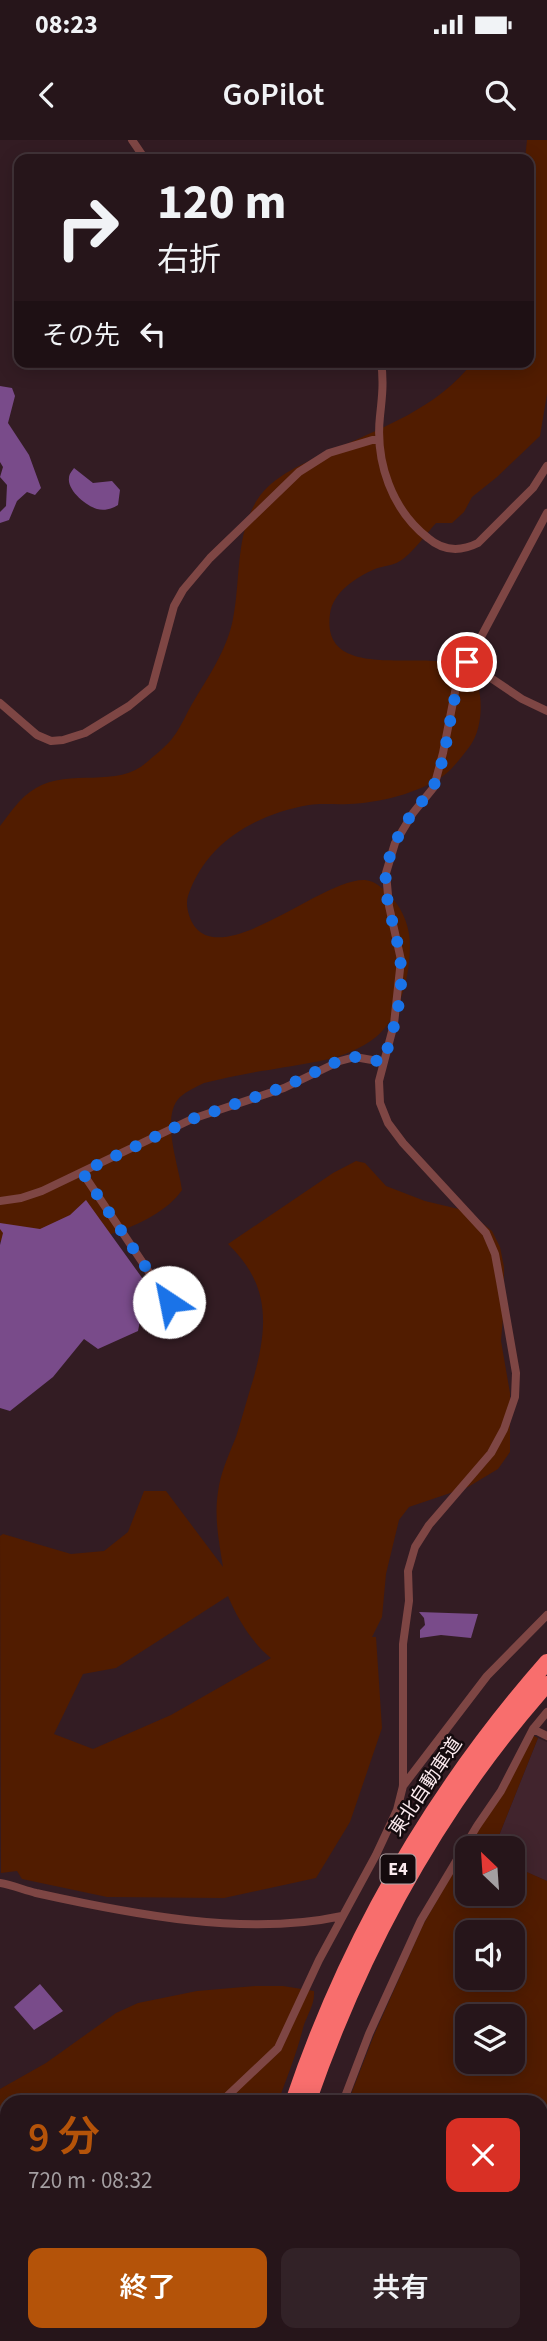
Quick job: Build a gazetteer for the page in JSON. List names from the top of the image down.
{
  "streets": {
    "highway": ["東北自動車道", "E4"]
  },
  "north": "top left",
  "page": {
    "status": "08:23",
    "header": "GoPilot",
    "turn": ["120 m", "右折"],
    "then": "その先",
    "heading": ["9 分", "720 m · 08:32"],
    "buttons": ["終了", "共有"]
  }
}
